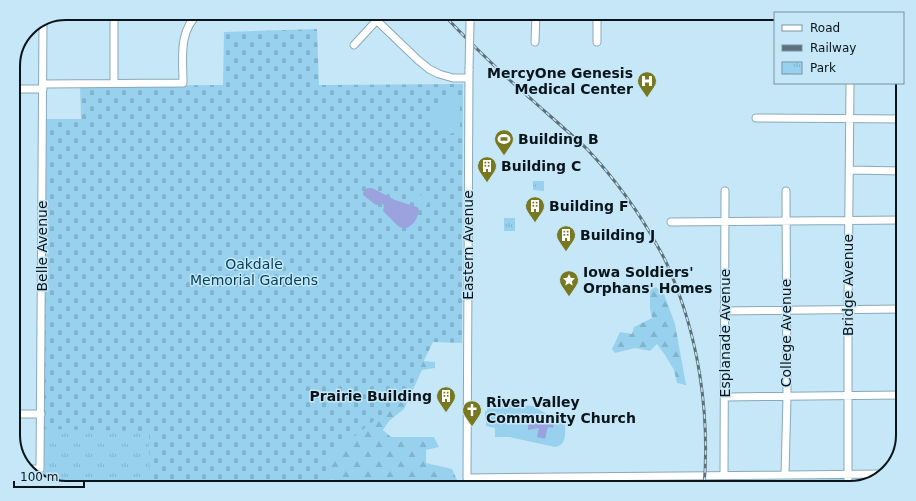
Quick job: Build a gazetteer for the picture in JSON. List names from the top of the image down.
{
  "streets": {
    "street": [
      "Eastern Avenue",
      "Belle Avenue",
      "Bridge Avenue",
      "Esplanade Avenue",
      "College Avenue"
    ]
  },
  "crossings": [
    ["Eastern Avenue", "Esplanade Avenue"]
  ],
  "parks": ["Oakdale Memorial Gardens"],
  "places": {
    "hospital": ["MercyOne Genesis Medical Center"],
    "sports": ["Building B"],
    "building": [
      "Building C",
      "Building F",
      "Building J",
      "Prairie Building"
    ],
    "place": ["Iowa Soldiers' Orphans' Homes"],
    "church": ["River Valley Community Church"]
  },
  "legend": ["Road", "Railway", "Park"],
  "scale_bar": "100 m"
}
